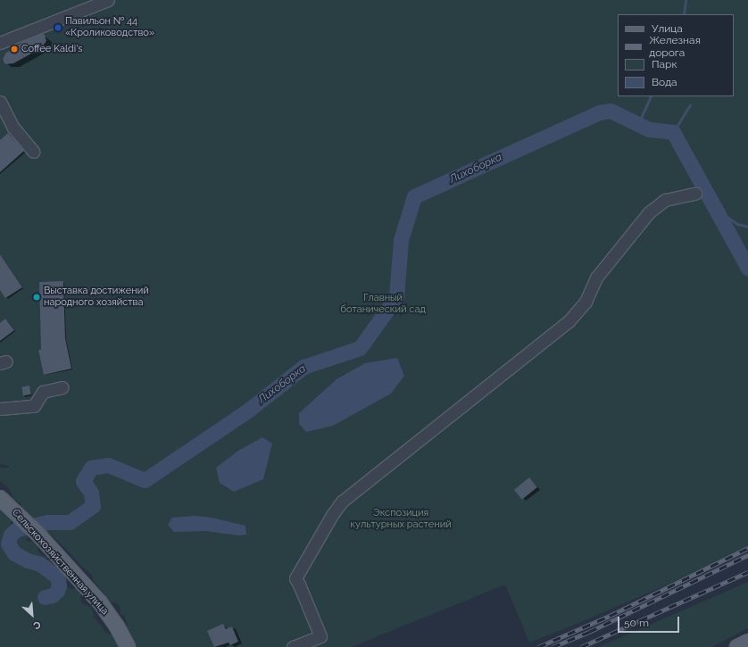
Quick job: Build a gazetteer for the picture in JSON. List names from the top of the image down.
{
  "streets": {
    "main road": ["Сельскохозяйственная улица"]
  },
  "water": ["Лихоборка"],
  "parks": ["Главный ботанический сад", "Экспозиция культурных растений"],
  "places": ["Павильон № 44 «Кролиководство»", "Coffee Kaldi's", "Выставка достижений народного хозяйства"],
  "legend": [
    "Улица",
    "Железная дорога",
    "Парк",
    "Вода"
  ],
  "scale_bar": "50 m",
  "north": "bottom right"
}
